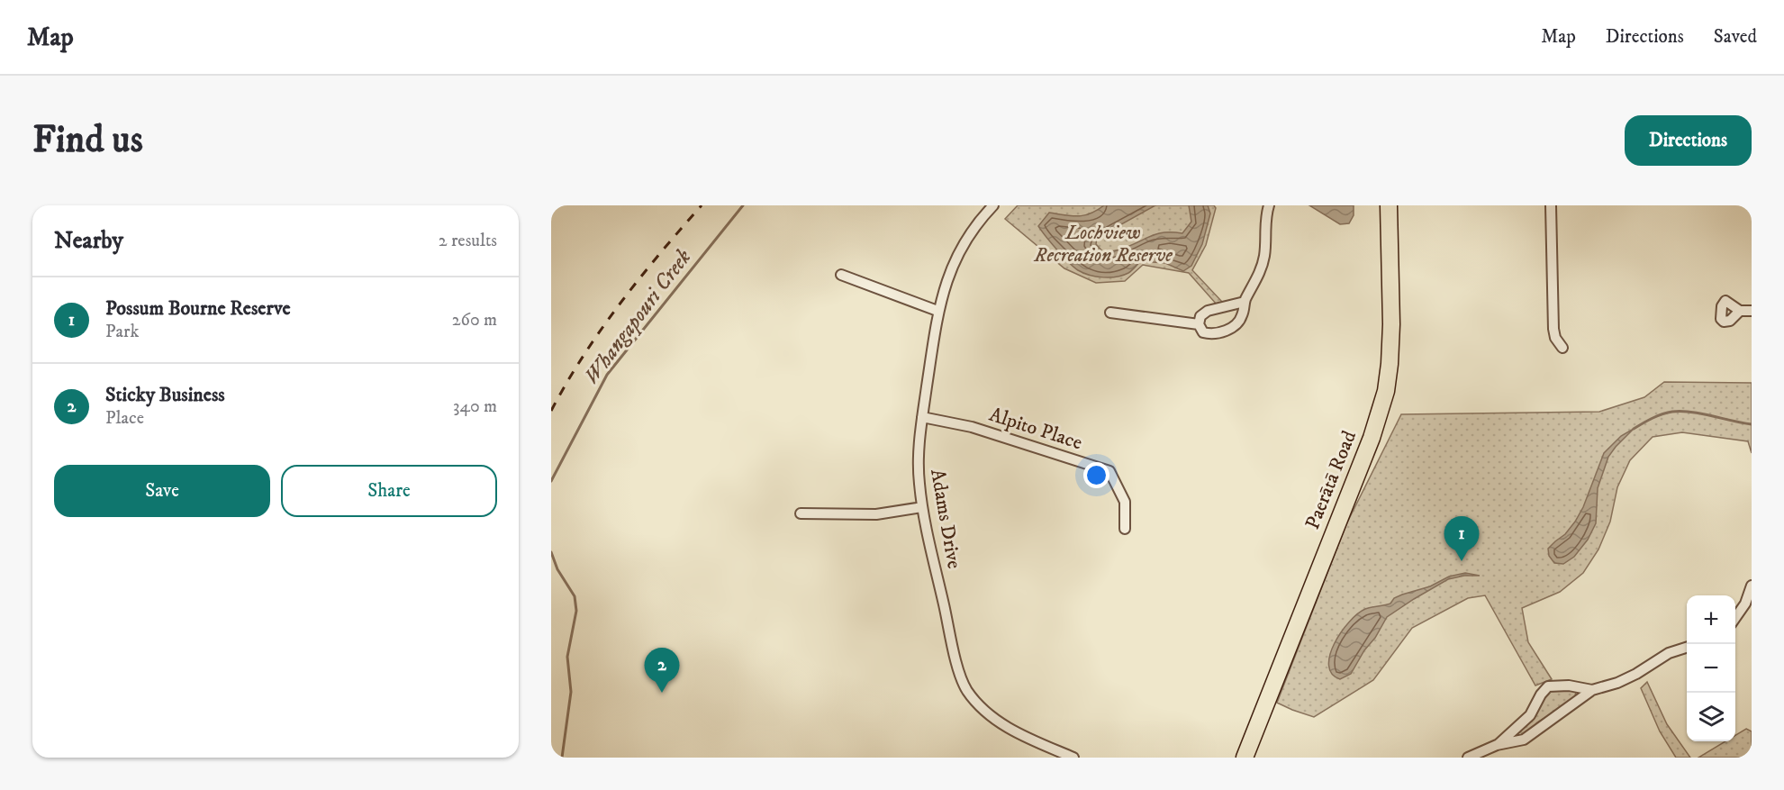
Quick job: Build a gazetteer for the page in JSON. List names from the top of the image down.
{
  "streets": {
    "main road": ["Paerātā Road"],
    "street": ["Alpito Place", "Adams Drive"]
  },
  "crossings": [
    ["Alpito Place", "Adams Drive"]
  ],
  "water": ["Whangapouri Creek"],
  "parks": ["Lochview Recreation Reserve"],
  "page": {
    "header": "Map",
    "nav": ["Map", "Directions", "Saved"],
    "buttons": [
      "Directions",
      ["Save", "Share"]
    ],
    "title": "Find us",
    "heading": ["Nearby", "2 results"],
    "list": [
      {
        "mark": "1",
        "name": "Possum Bourne Reserve",
        "note": "Park",
        "value": "260 m"
      },
      {
        "mark": "2",
        "name": "Sticky Business",
        "note": "Place",
        "value": "340 m"
      }
    ],
    "pins": ["1", "2"],
    "map_buttons": ["+", "−"]
  }
}
